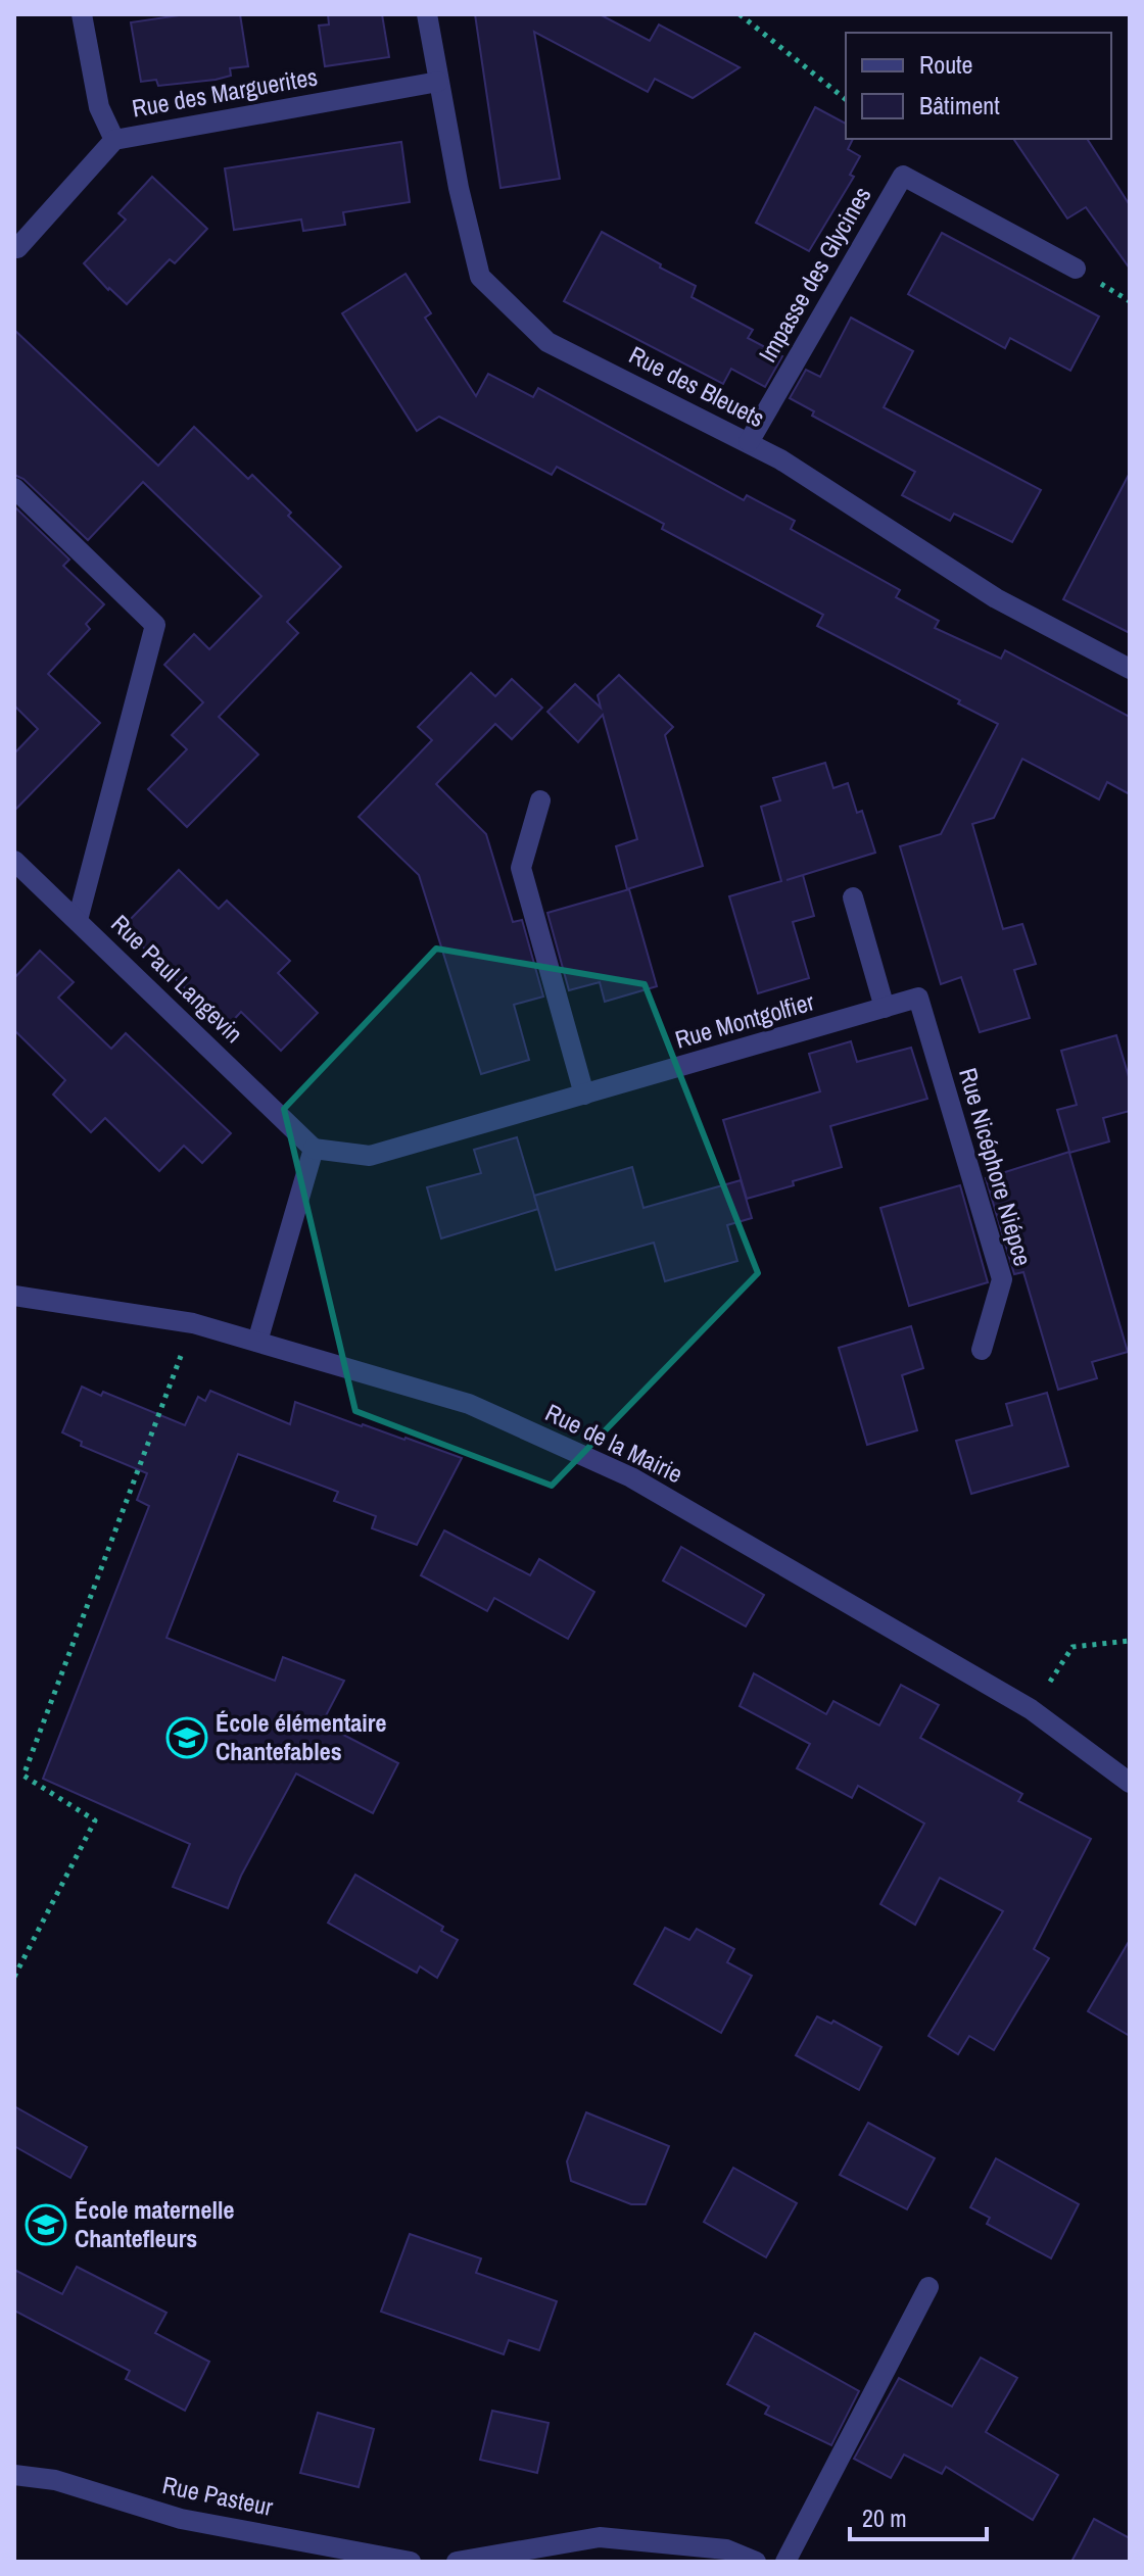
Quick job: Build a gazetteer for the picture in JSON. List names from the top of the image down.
{
  "streets": {
    "street": [
      "Rue des Marguerites",
      "Impasse des Glycines",
      "Rue des Bleuets",
      "Rue Paul Langevin",
      "Rue Montgolfier",
      "Rue Nicéphore Niépce",
      "Rue de la Mairie",
      "Rue Pasteur"
    ]
  },
  "crossings": [
    ["Rue des Marguerites", "Rue des Bleuets"],
    ["Impasse des Glycines", "Rue des Bleuets"],
    ["Rue Paul Langevin", "Rue Montgolfier"],
    ["Rue Montgolfier", "Rue Nicéphore Niépce"]
  ],
  "places": {
    "school or university": ["École élémentaire Chantefables", "École maternelle Chantefleurs"]
  },
  "legend": ["Route", "Bâtiment"],
  "scale_bar": "20 m"
}
